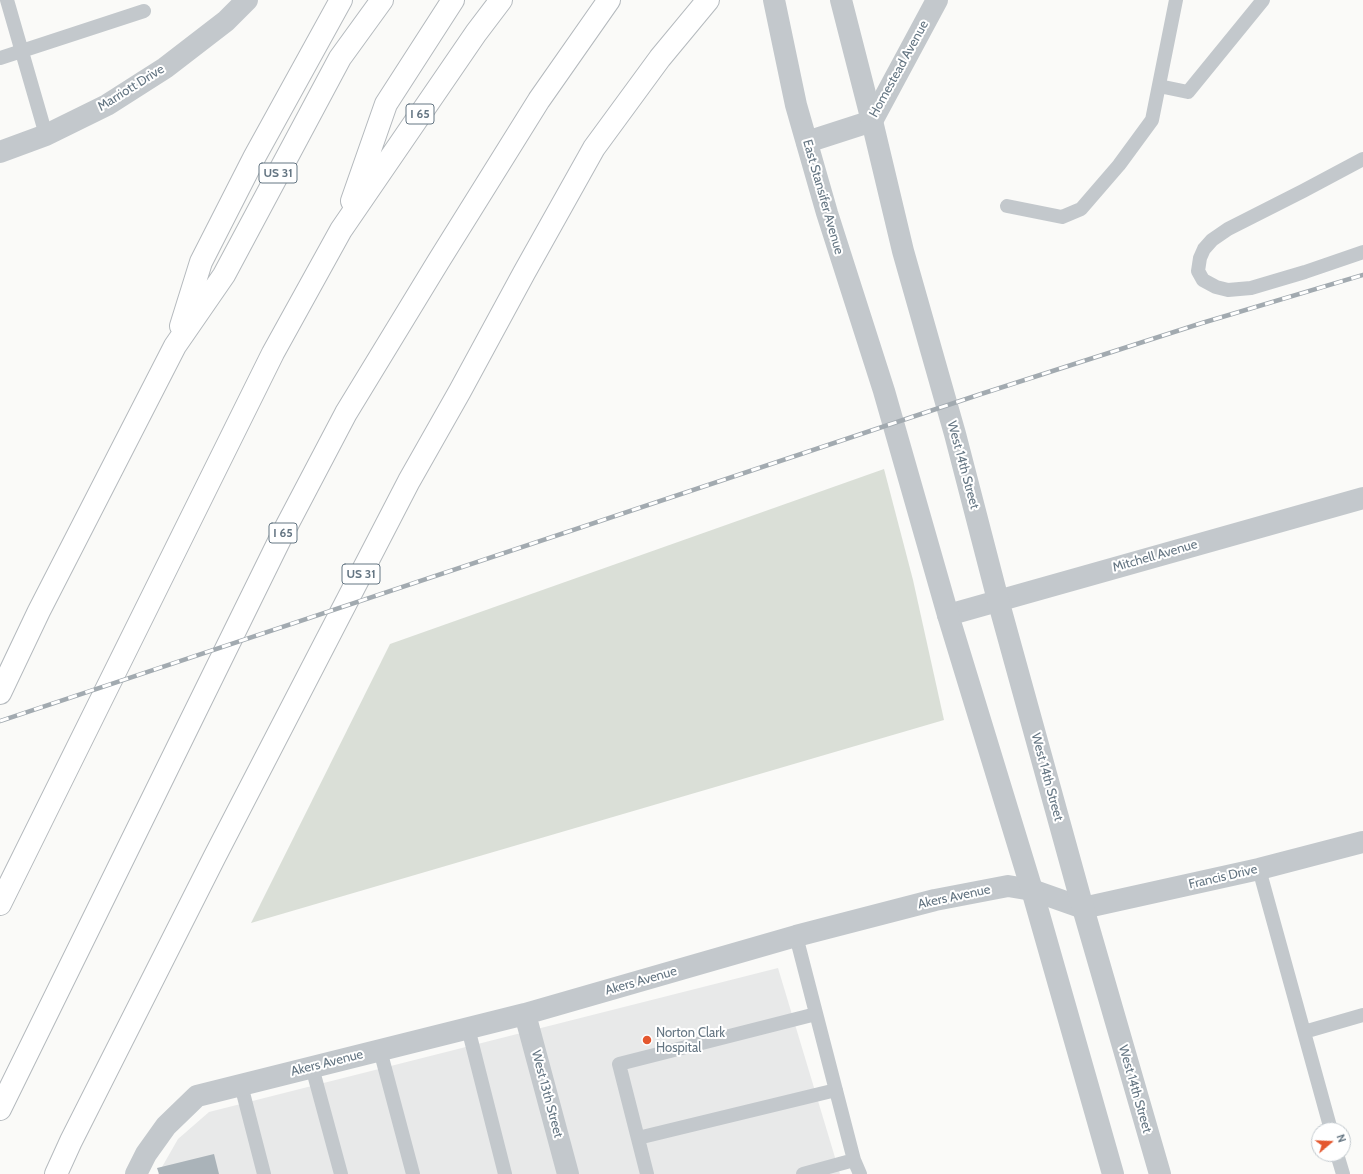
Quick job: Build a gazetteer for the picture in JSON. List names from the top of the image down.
{
  "streets": {
    "main road": ["I 65", "US 31"],
    "street": [
      "Homestead Avenue",
      "Marriott Drive",
      "East Stansifer Avenue",
      "West 14th Street",
      "Mitchell Avenue",
      "Francis Drive",
      "Akers Avenue",
      "West 13th Street"
    ]
  },
  "crossings": [
    ["Homestead Avenue", "East Stansifer Avenue"],
    ["Homestead Avenue", "West 14th Street"],
    ["East Stansifer Avenue", "Mitchell Avenue"],
    ["West 14th Street", "Mitchell Avenue"],
    ["West 14th Street", "Francis Drive"],
    ["West 14th Street", "Akers Avenue"],
    ["Francis Drive", "Akers Avenue"],
    ["Akers Avenue", "West 13th Street"]
  ],
  "places": ["Norton Clark Hospital"],
  "north": "right"
}
